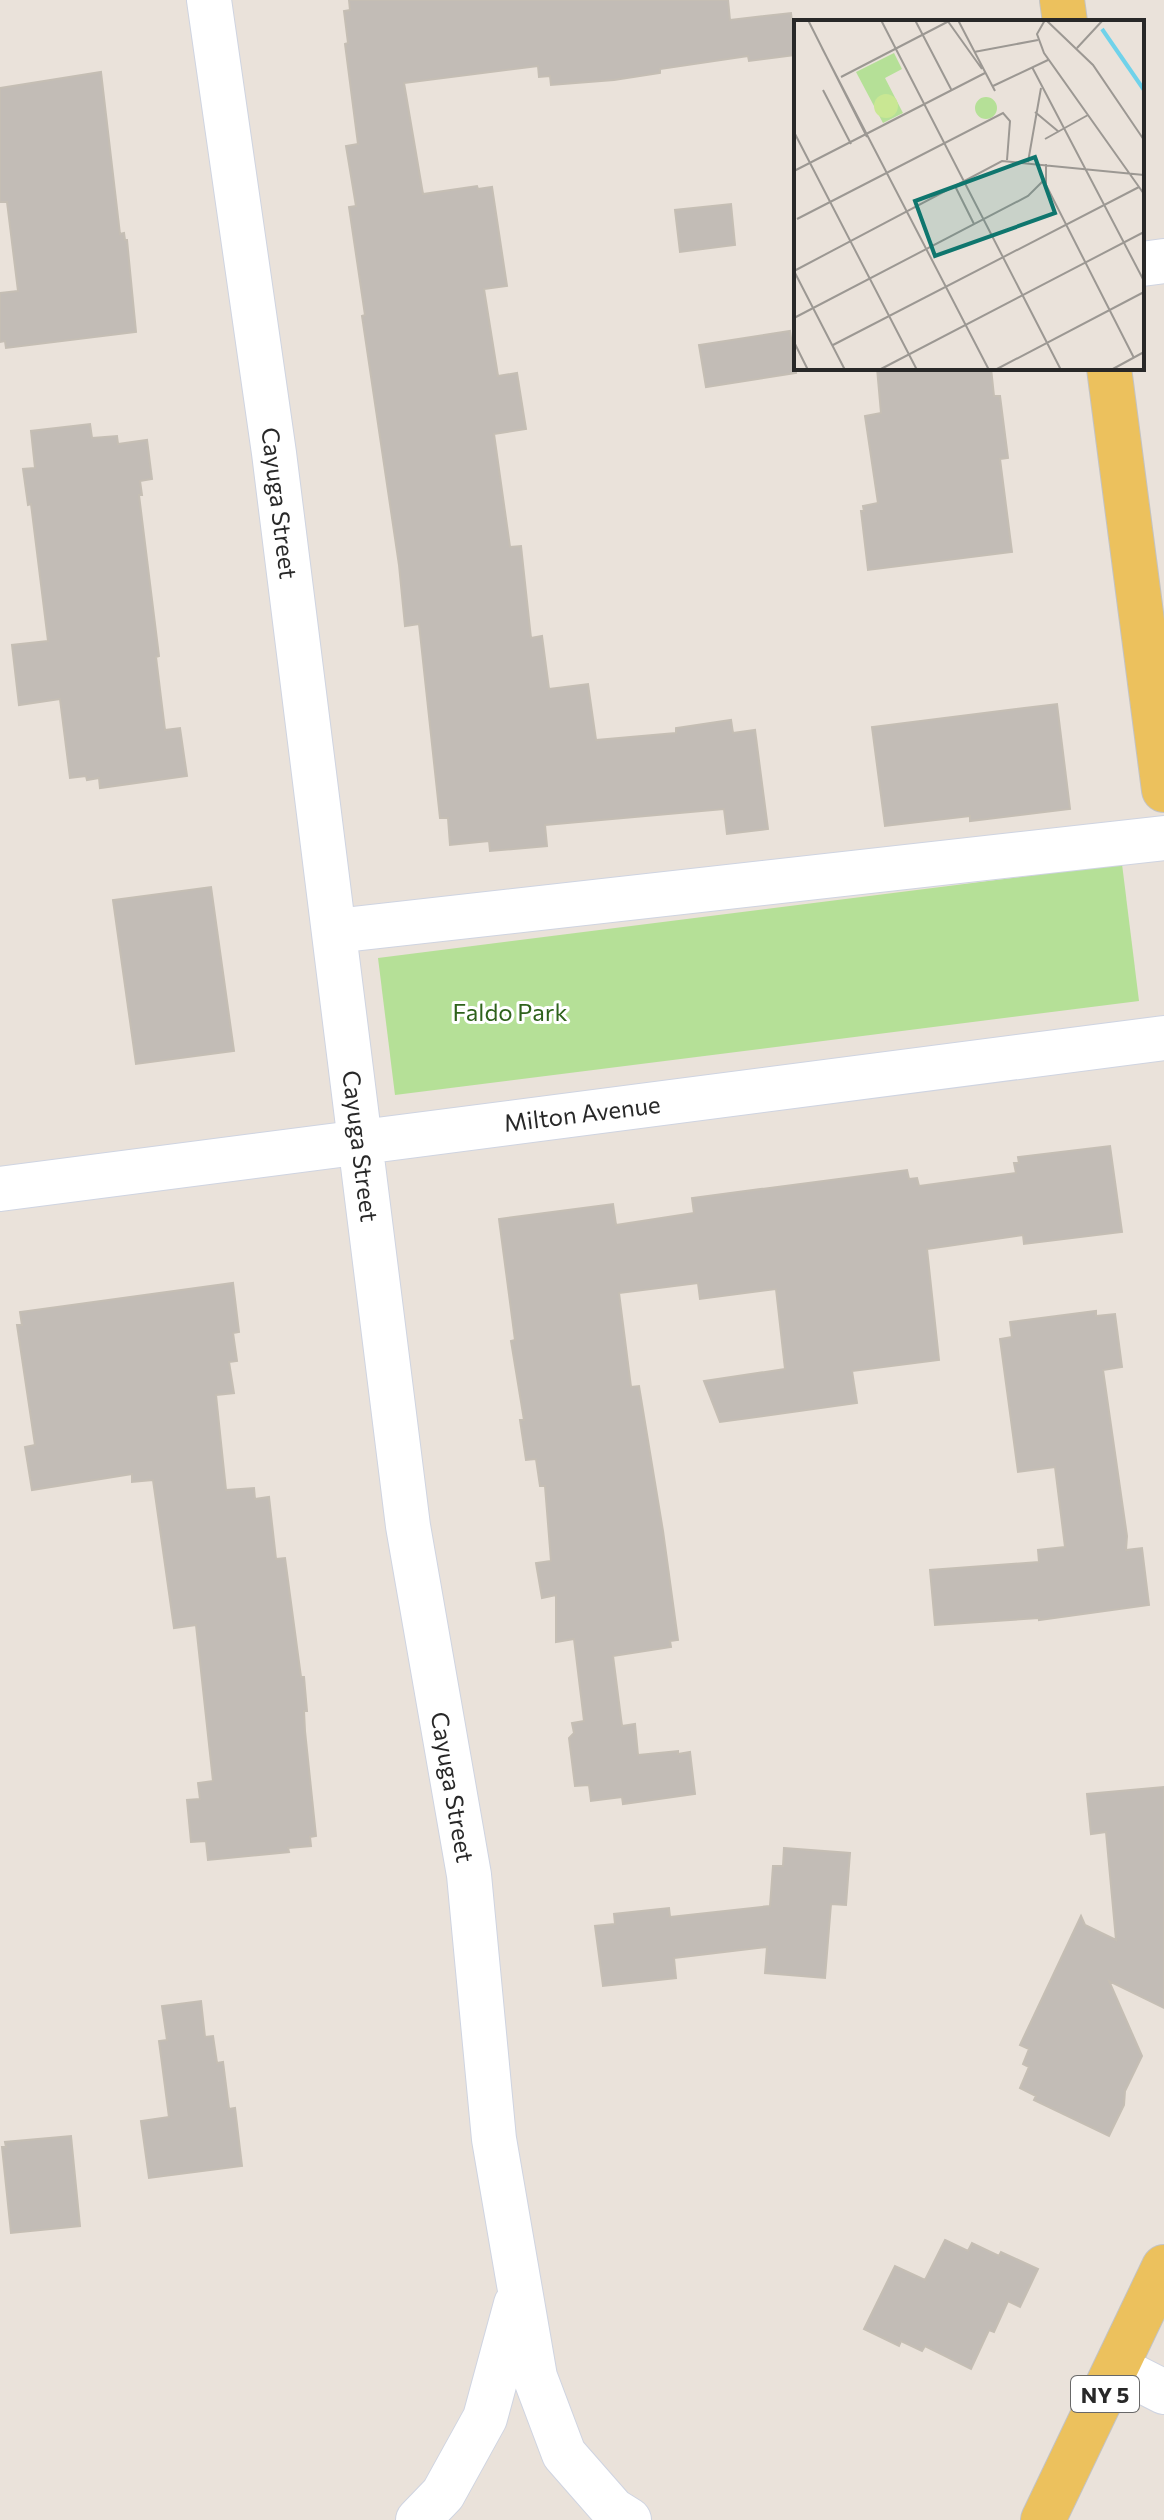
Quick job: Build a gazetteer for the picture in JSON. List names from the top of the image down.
{
  "streets": {
    "main road": ["NY 5"],
    "street": ["Cayuga Street", "Milton Avenue"]
  },
  "crossings": [
    ["Cayuga Street", "Milton Avenue"]
  ],
  "parks": ["Faldo Park"]
}
